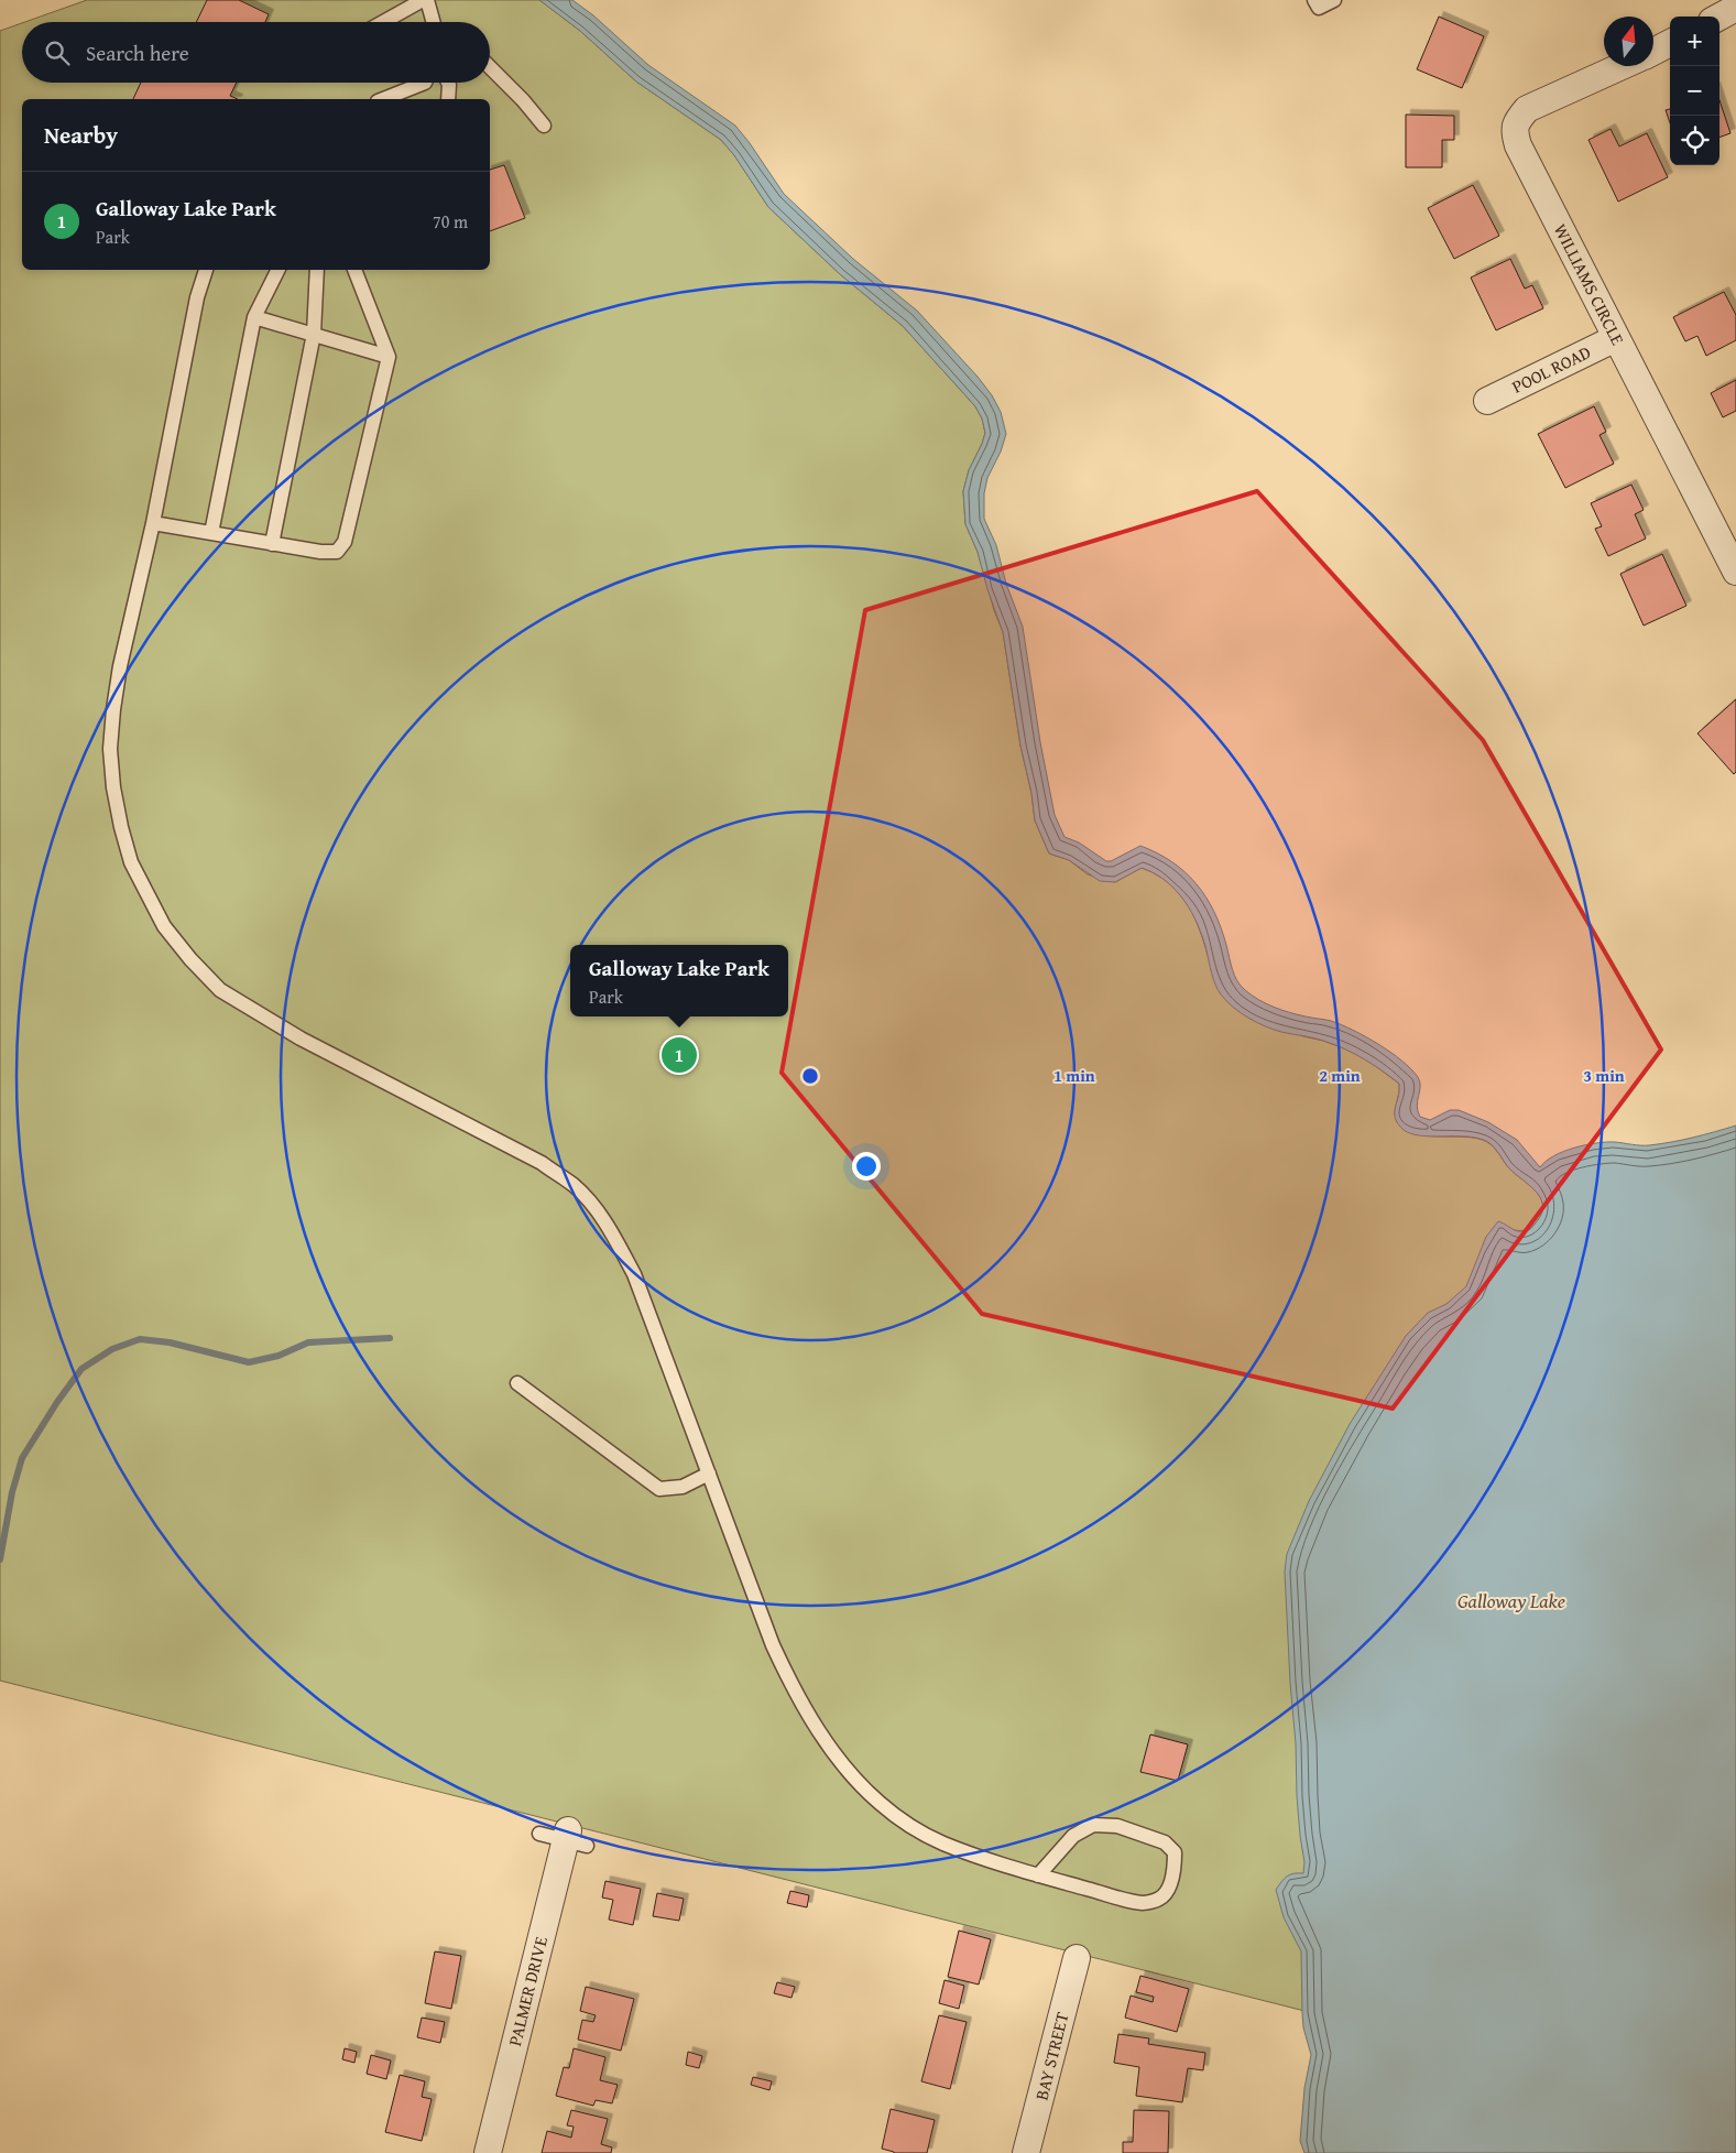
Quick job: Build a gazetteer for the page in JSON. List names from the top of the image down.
{
  "streets": {
    "street": [
      "WILLIAMS CIRCLE",
      "POOL ROAD",
      "PALMER DRIVE",
      "BAY STREET"
    ]
  },
  "crossings": [
    ["WILLIAMS CIRCLE", "POOL ROAD"]
  ],
  "water": ["Galloway Lake"],
  "north": "top",
  "page": {
    "map_buttons": ["+", "−"],
    "search": "Search here",
    "heading": "Nearby",
    "list": [
      {
        "mark": "1",
        "name": "Galloway Lake Park",
        "note": "Park",
        "value": "70 m"
      }
    ],
    "popup": ["Galloway Lake Park", "Park"],
    "pins": "1"
  },
  "rings": ["1 min", "2 min", "3 min"]
}
